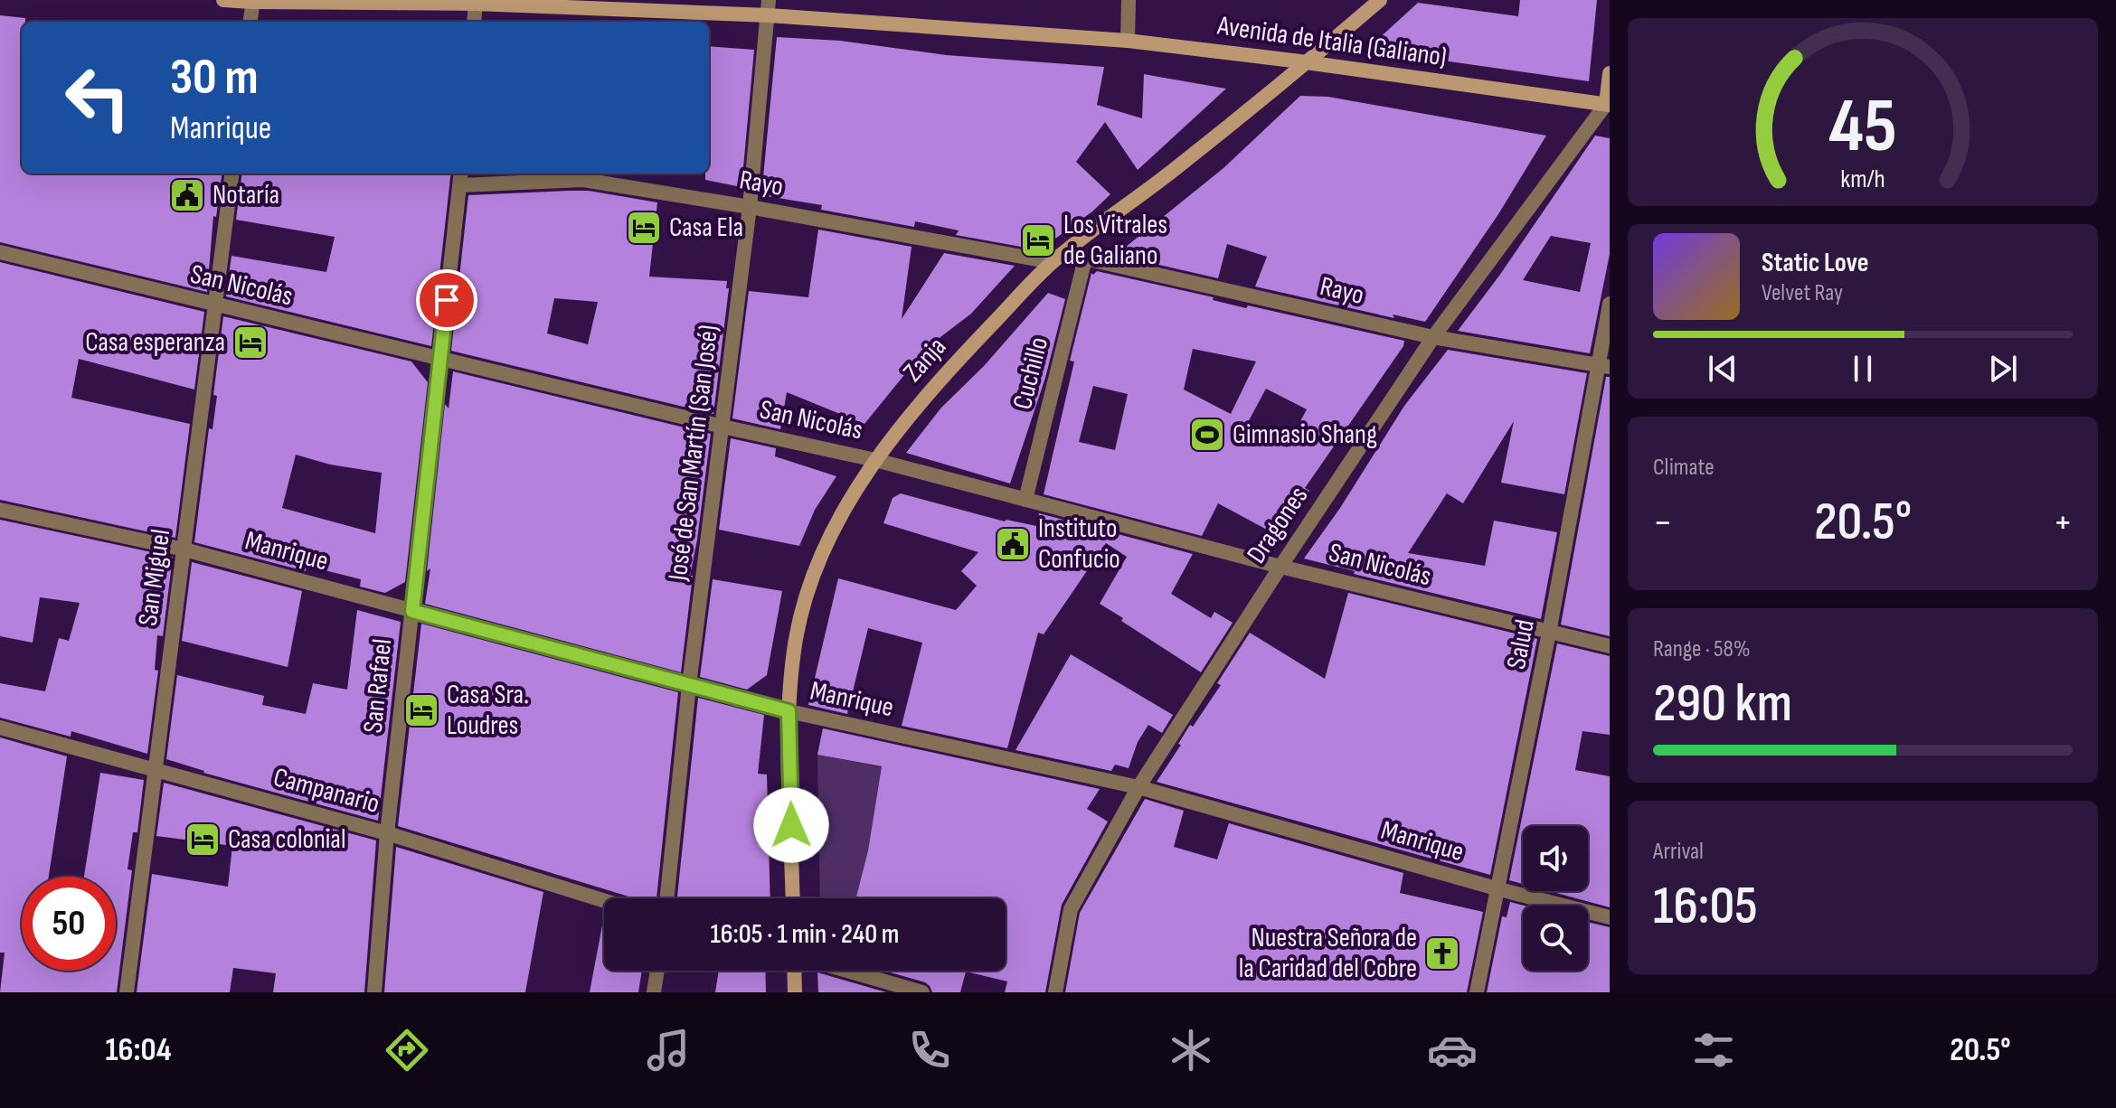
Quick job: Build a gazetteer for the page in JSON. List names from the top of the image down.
{
  "streets": {
    "main road": ["Avenida de Italia (Galiano)", "Zanja", "Dragones"],
    "street": [
      "Rayo",
      "San Nicolás",
      "Cuchillo",
      "José de San Martín (San José)",
      "Manrique",
      "San Miguel",
      "Salud",
      "San Rafael",
      "Campanario"
    ]
  },
  "crossings": [
    ["Avenida de Italia (Galiano)", "Zanja"],
    ["Avenida de Italia (Galiano)", "José de San Martín (San José)"],
    ["Avenida de Italia (Galiano)", "Dragones"],
    ["Rayo", "Zanja"],
    ["Rayo", "Cuchillo"],
    ["Rayo", "José de San Martín (San José)"],
    ["Rayo", "Dragones"],
    ["Rayo", "Salud"],
    ["Rayo", "San Rafael"],
    ["San Nicolás", "Zanja"],
    ["San Nicolás", "Cuchillo"],
    ["San Nicolás", "José de San Martín (San José)"],
    ["San Nicolás", "Dragones"],
    ["San Nicolás", "San Miguel"],
    ["San Nicolás", "Salud"],
    ["San Nicolás", "San Rafael"],
    ["Zanja", "Manrique"],
    ["José de San Martín (San José)", "Manrique"],
    ["Dragones", "Manrique"],
    ["Manrique", "San Miguel"],
    ["Manrique", "Salud"],
    ["Manrique", "San Rafael"],
    ["San Miguel", "Campanario"],
    ["San Rafael", "Campanario"]
  ],
  "places": {
    "public building": ["Notaría", "Instituto Confucio"],
    "hotel": [
      "Casa Ela",
      "Los Vitrales de Galiano",
      "Casa esperanza",
      "Casa Sra. Loudres",
      "Casa colonial"
    ],
    "sports": ["Gimnasio Shang"],
    "church": ["Nuestra Señora de la Caridad del Cobre"]
  },
  "page": {
    "turn": ["30 m", "Manrique"],
    "song": ["Static Love", "Velvet Ray"],
    "tile": [
      "Climate",
      ["Range · 58%", "290 km"],
      ["Arrival", "16:05"]
    ],
    "heat": ["−", "20.5°", "+"],
    "limit": "50",
    "trip": "16:05 · 1 min · 240 m",
    "tabs": ["16:04", "20.5°"],
    "gauge": ["45", "km/h"]
  }
}
